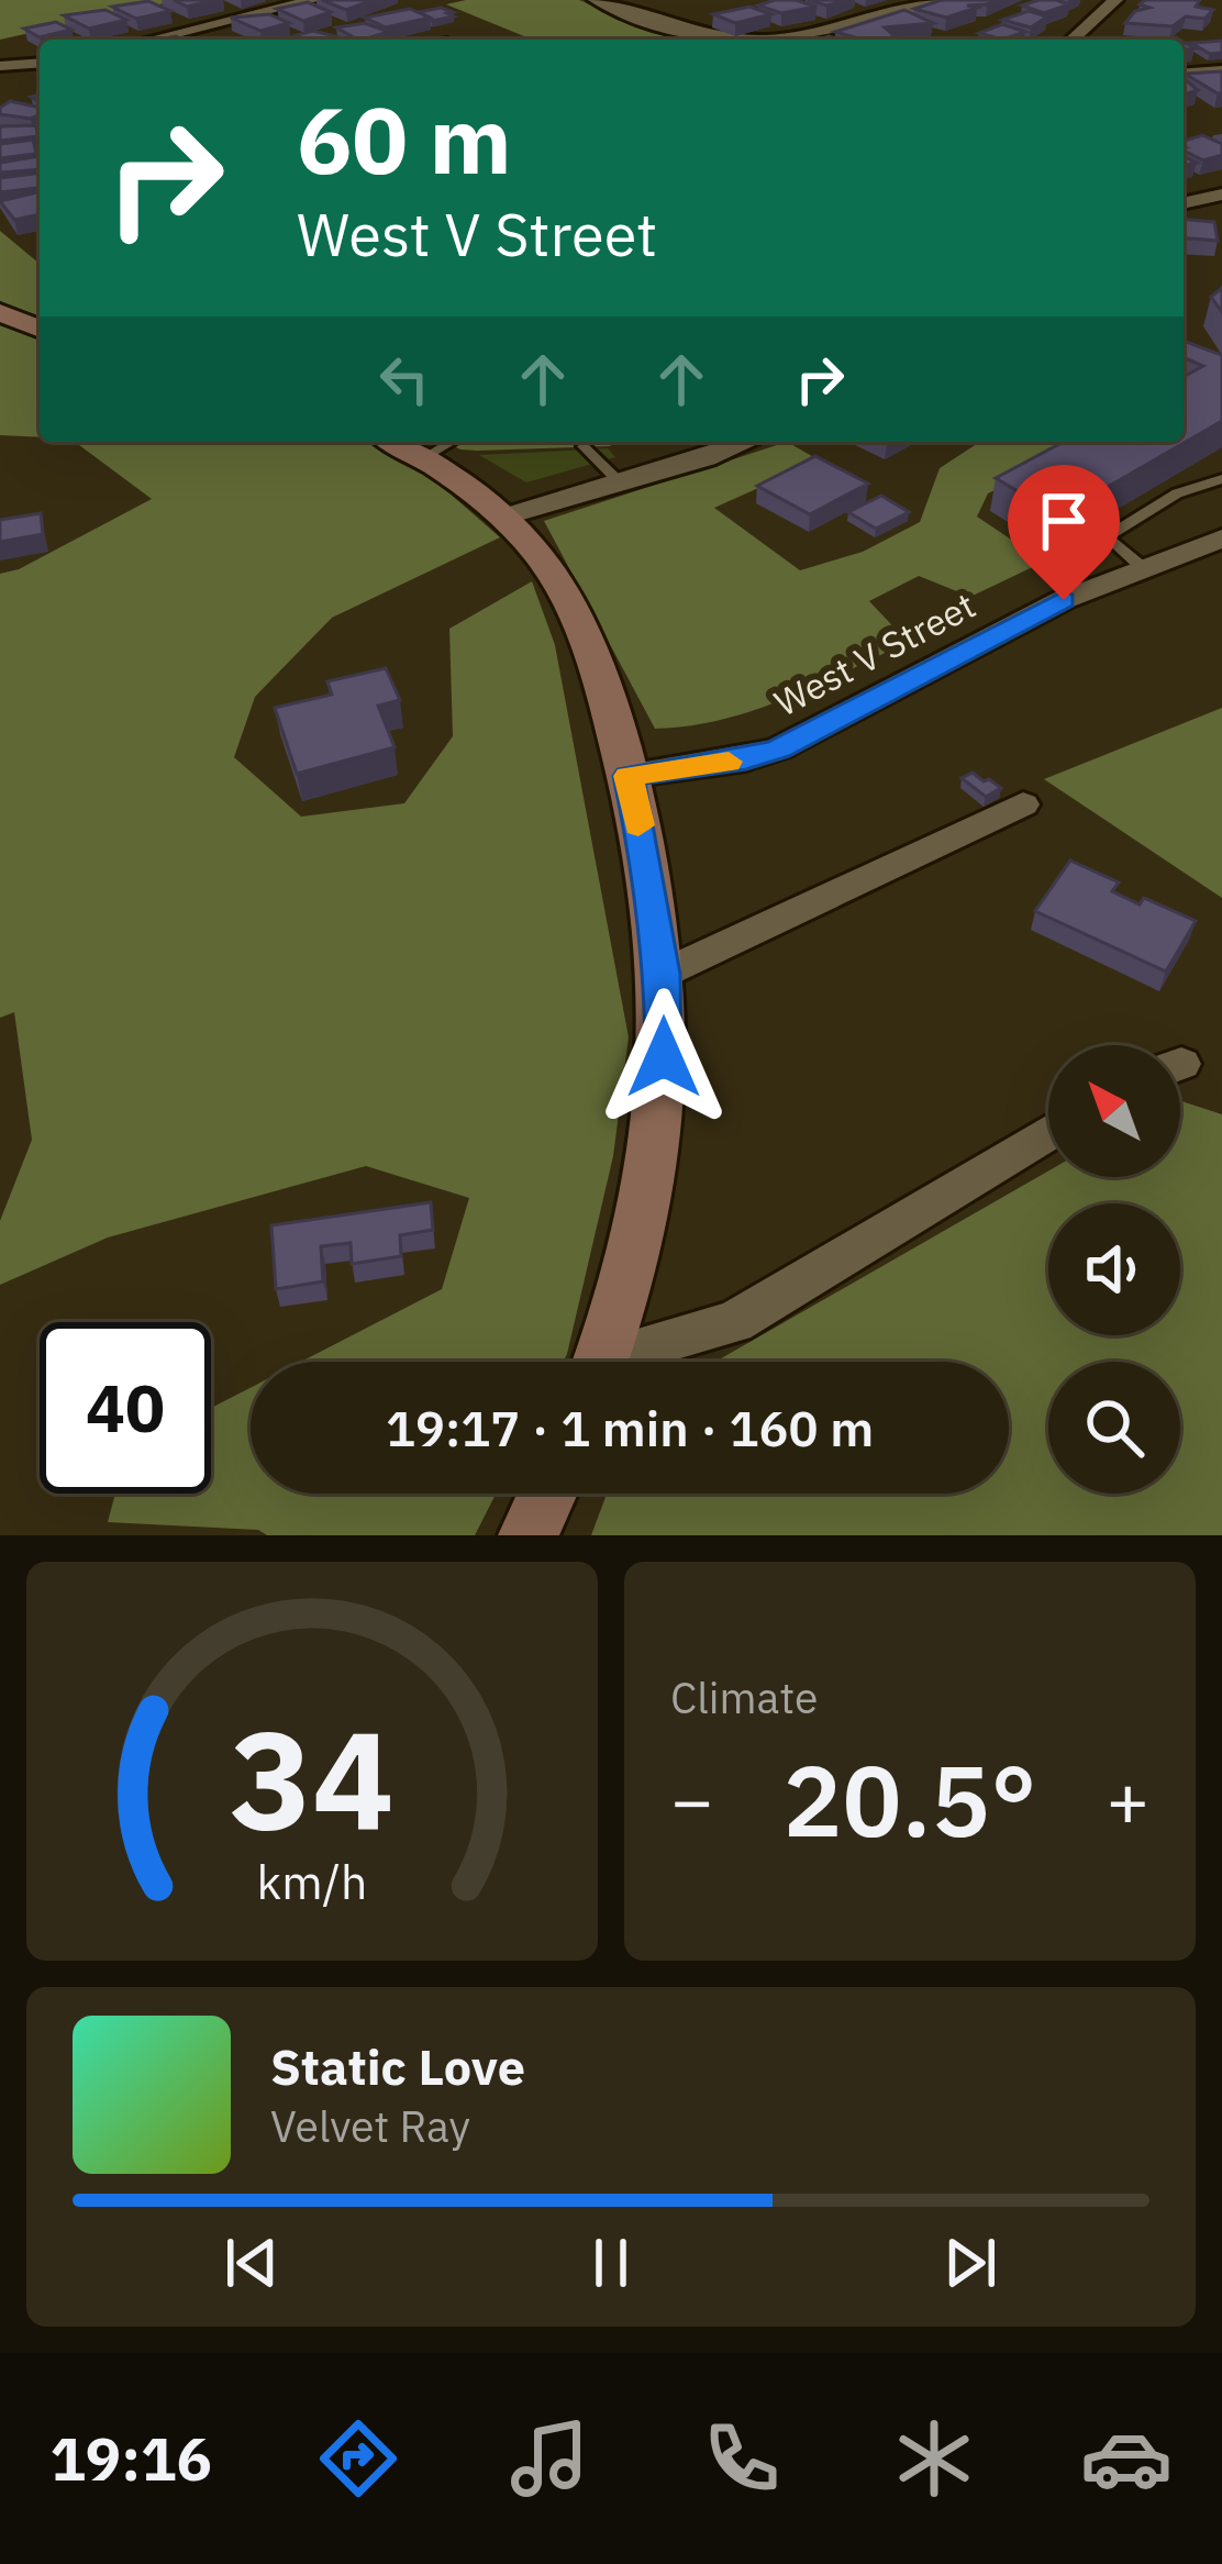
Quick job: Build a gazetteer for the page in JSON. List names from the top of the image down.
{
  "streets": {
    "street": ["West V Street"]
  },
  "north": "top left",
  "page": {
    "turn": ["60 m", "West V Street"],
    "limit": "40",
    "trip": "19:17 · 1 min · 160 m",
    "tile": "Climate",
    "heat": ["−", "20.5°", "+"],
    "song": ["Static Love", "Velvet Ray"],
    "tabs": "19:16",
    "gauge": ["34", "km/h"]
  }
}
